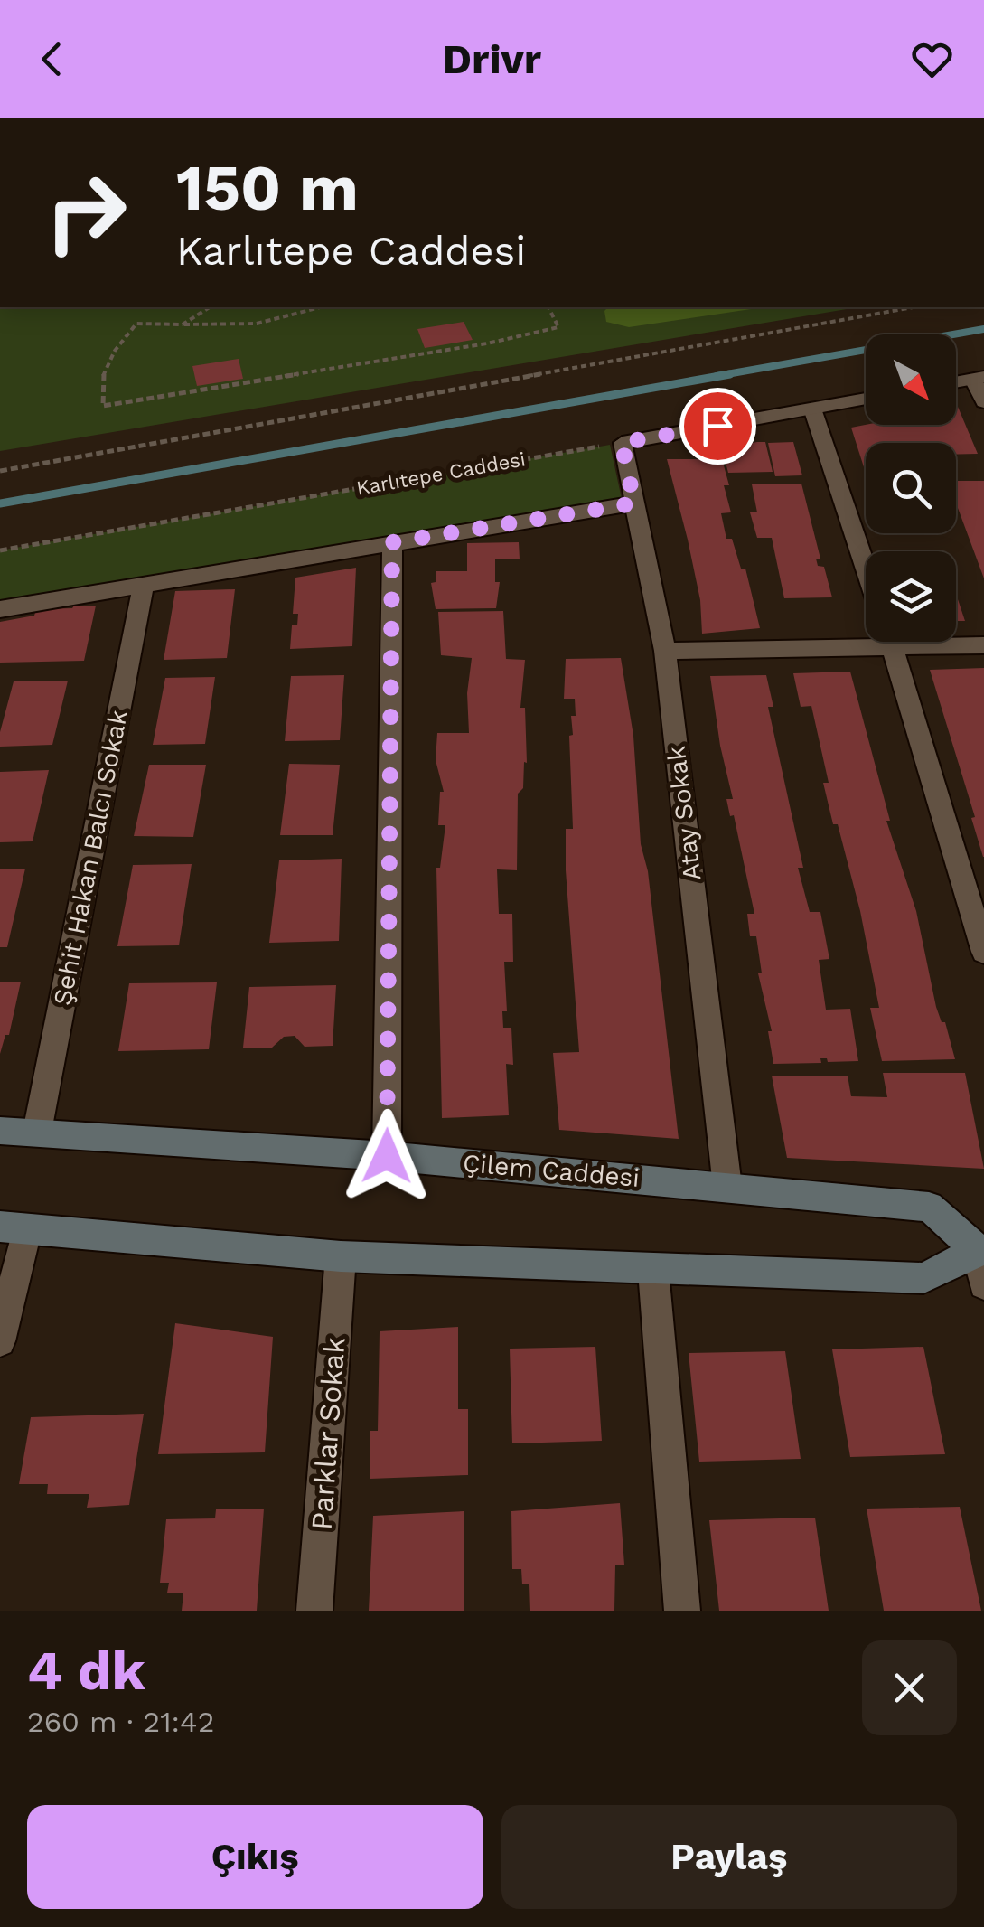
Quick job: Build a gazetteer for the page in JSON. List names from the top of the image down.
{
  "streets": {
    "main road": ["Çilem Caddesi"],
    "street": ["Atay Sokak", "Şehit Hakan Balcı Sokak", "Parklar Sokak"],
    "path": ["Karlıtepe Caddesi"]
  },
  "crossings": [
    ["Karlıtepe Caddesi", "Atay Sokak"],
    ["Atay Sokak", "Çilem Caddesi"],
    ["Şehit Hakan Balcı Sokak", "Çilem Caddesi"]
  ],
  "north": "bottom right",
  "page": {
    "header": "Drivr",
    "turn": ["150 m", "Karlıtepe Caddesi"],
    "heading": ["4 dk", "260 m · 21:42"],
    "buttons": ["Çıkış", "Paylaş"]
  }
}
